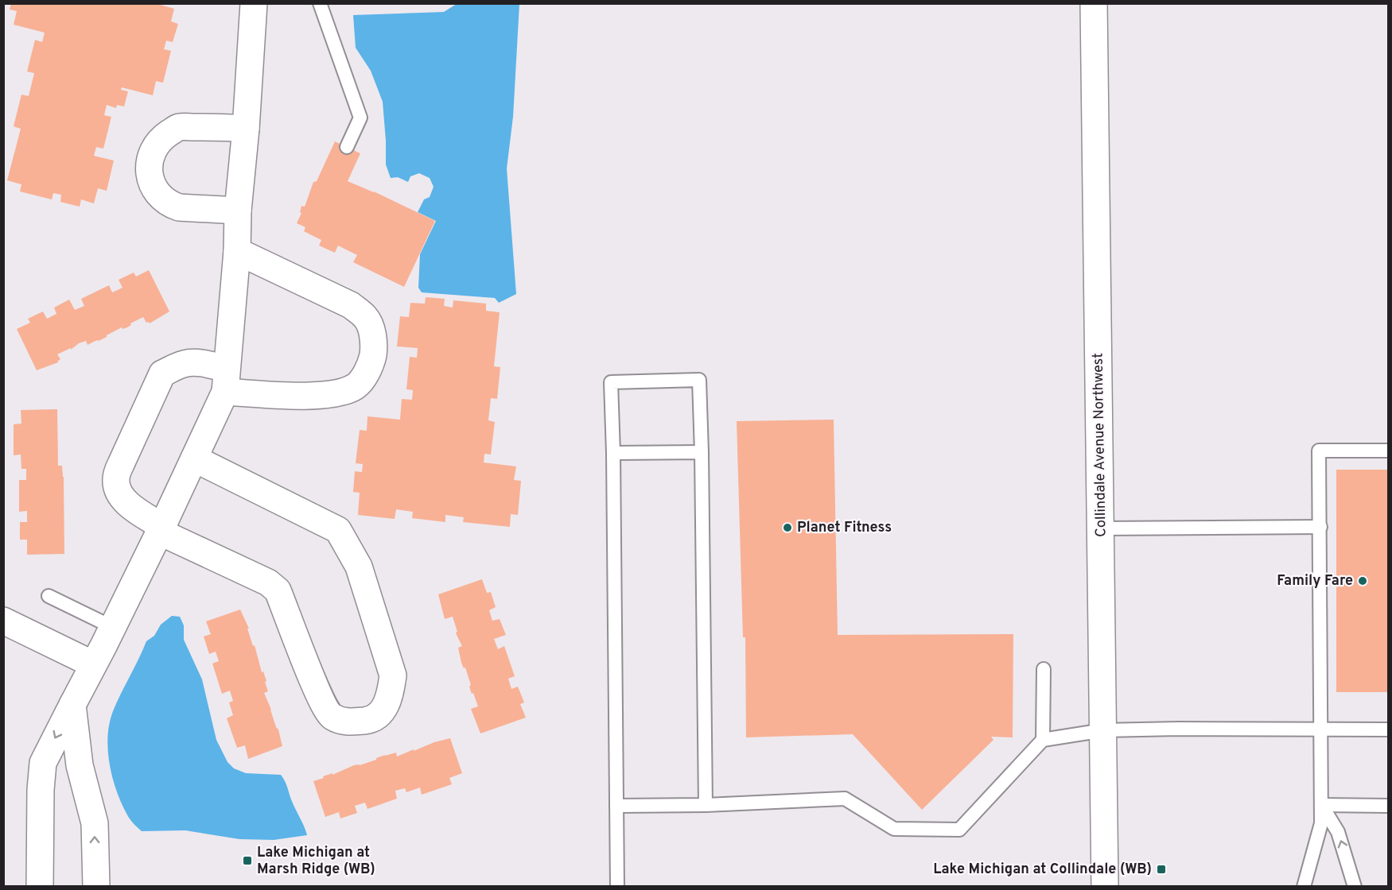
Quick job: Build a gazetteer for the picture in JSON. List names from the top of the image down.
{
  "streets": {
    "street": ["Collindale Avenue Northwest"]
  },
  "places": {
    "other": ["Planet Fitness", "Family Fare"],
    "transit": ["Lake Michigan at Marsh Ridge (WB)", "Lake Michigan at Collindale (WB)"]
  }
}
